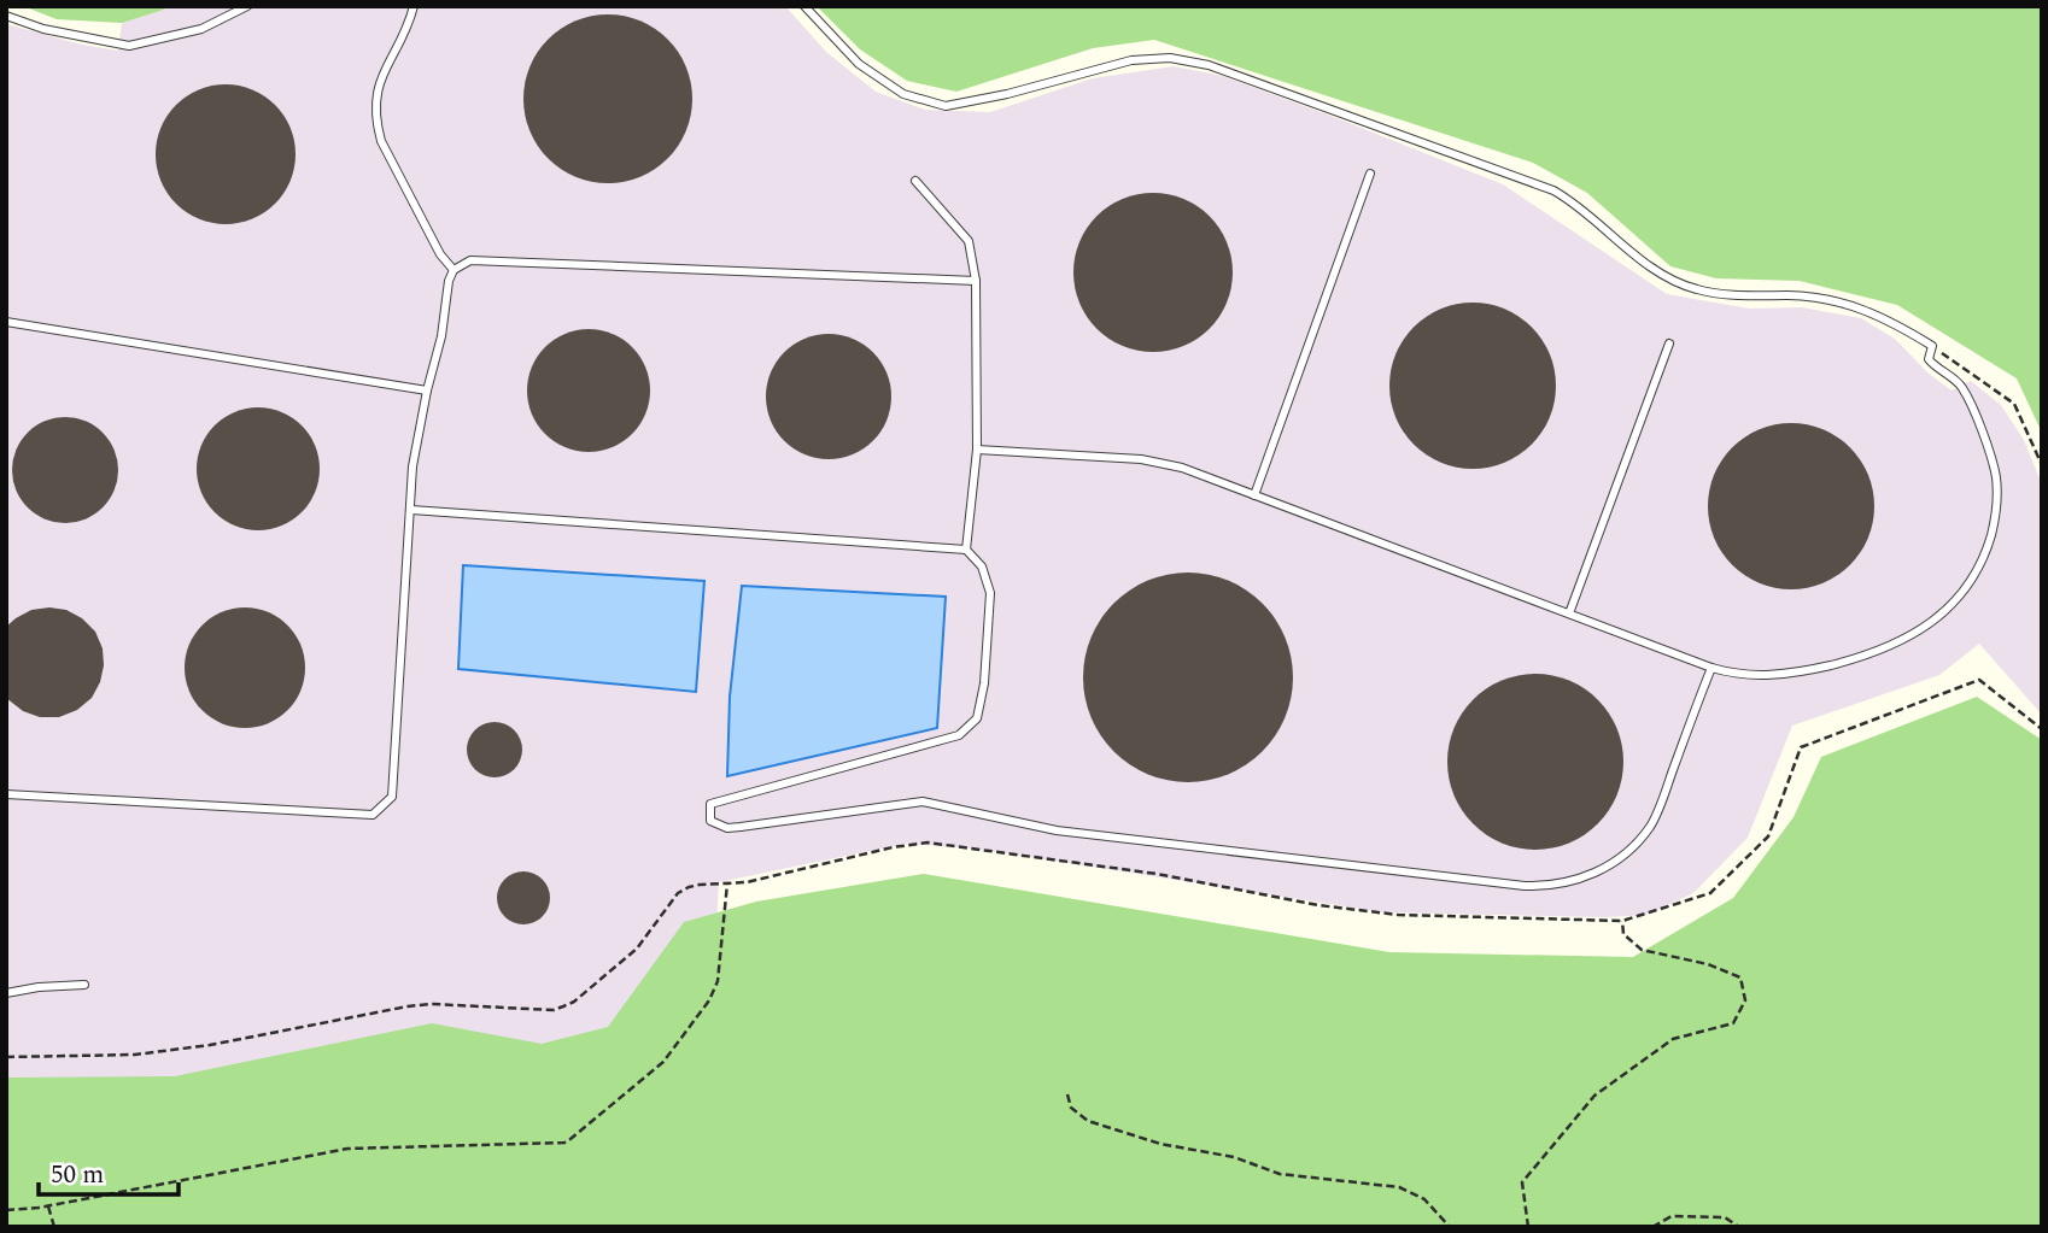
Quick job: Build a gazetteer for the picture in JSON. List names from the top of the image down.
{
  "scale_bar": "50 m"
}
